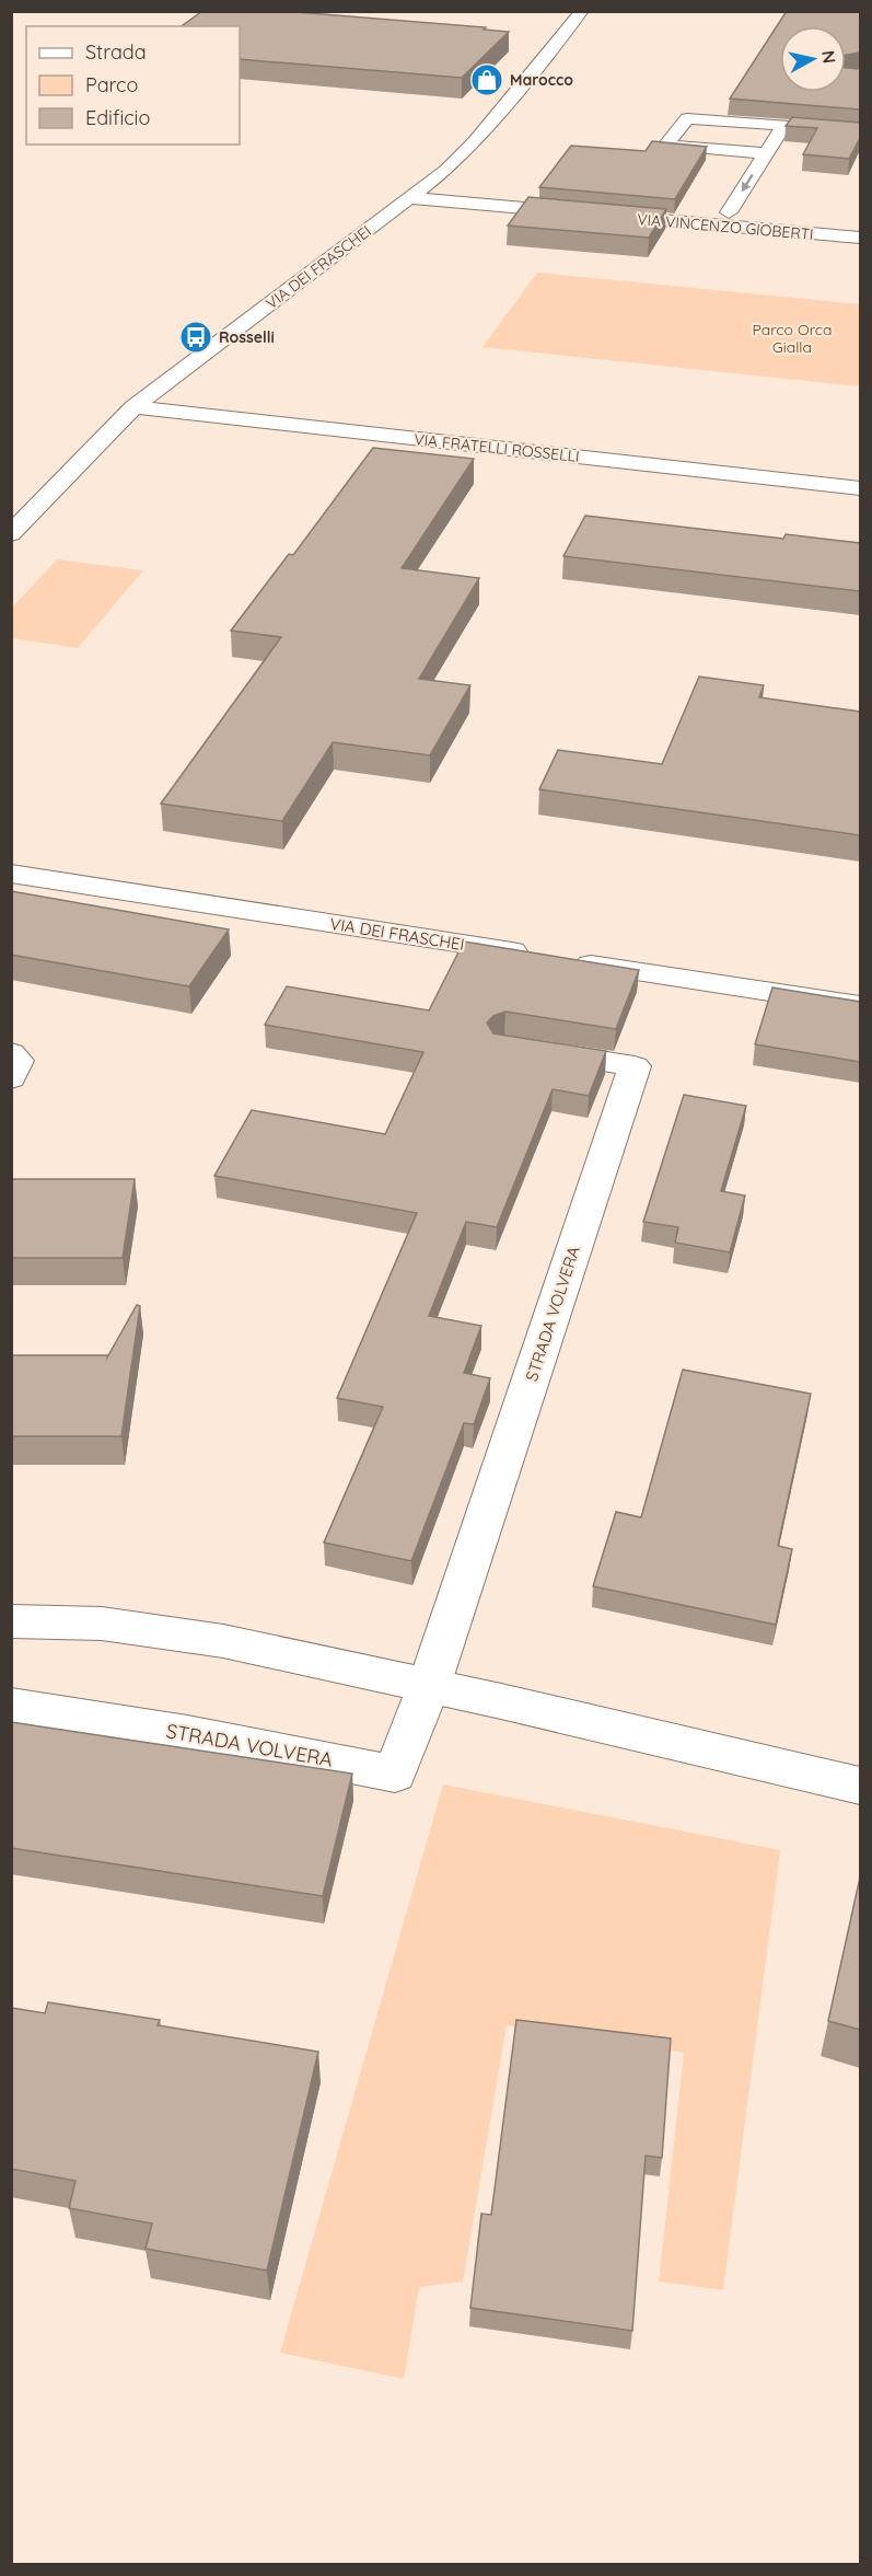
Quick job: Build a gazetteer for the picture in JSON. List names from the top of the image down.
{
  "streets": {
    "street": [
      "VIA VINCENZO GIOBERTI",
      "VIA DEI FRASCHEI",
      "VIA FRATELLI ROSSELLI",
      "STRADA VOLVERA"
    ]
  },
  "crossings": [
    ["VIA VINCENZO GIOBERTI", "VIA DEI FRASCHEI"],
    ["VIA DEI FRASCHEI", "VIA FRATELLI ROSSELLI"]
  ],
  "parks": ["Parco Orca Gialla"],
  "places": {
    "shop": ["Marocco"],
    "bus stop": ["Rosselli"]
  },
  "legend": ["Strada", "Parco", "Edificio"],
  "north": "right"
}
